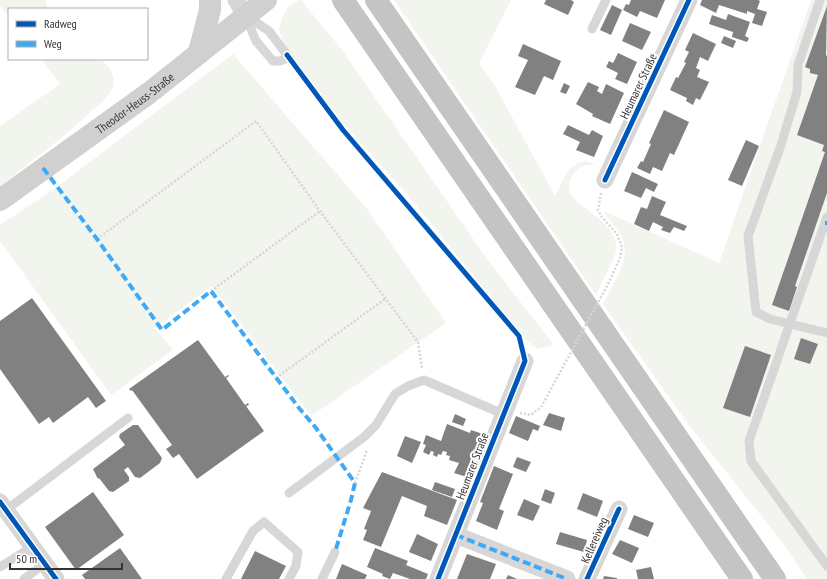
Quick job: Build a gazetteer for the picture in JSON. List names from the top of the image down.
{
  "streets": {
    "main road": ["Theodor-Heuss-Straße"],
    "street": ["Heumarer Straße", "Kellereiweg"]
  },
  "legend": ["Radweg", "Weg"],
  "scale_bar": "50 m"
}
